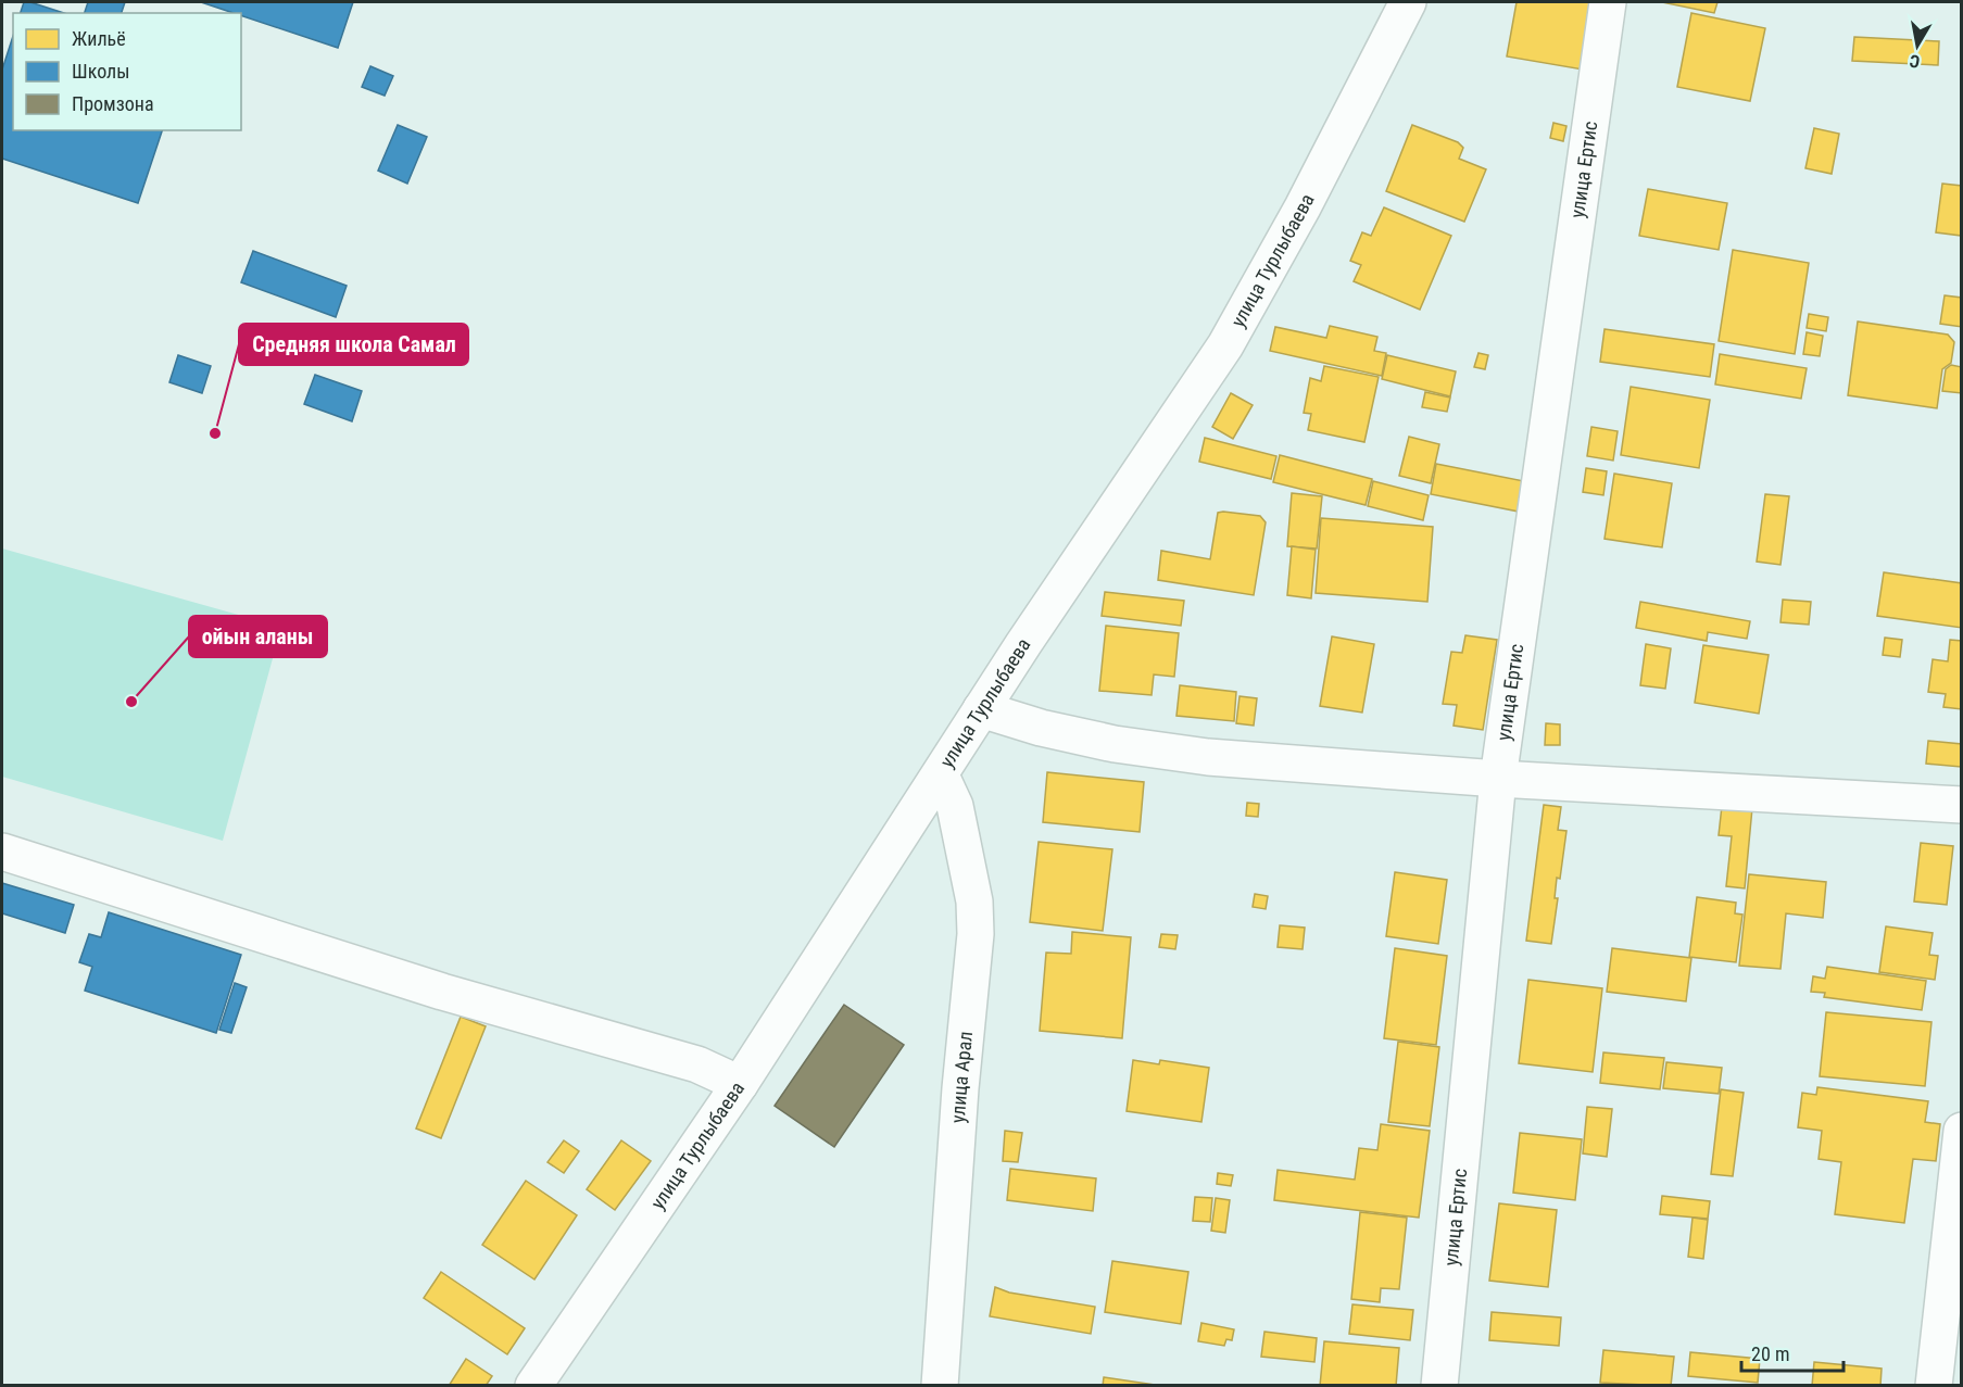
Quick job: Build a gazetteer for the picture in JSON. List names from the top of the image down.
{
  "streets": {
    "street": ["улица Ертис", "улица Турлыбаева", "улица Арал"]
  },
  "crossings": [
    ["улица Турлыбаева", "улица Арал"]
  ],
  "places": ["Средняя школа Самал", "ойын аланы"],
  "legend": ["Жильё", "Школы", "Промзона"],
  "scale_bar": "20 m",
  "north": "bottom"
}
